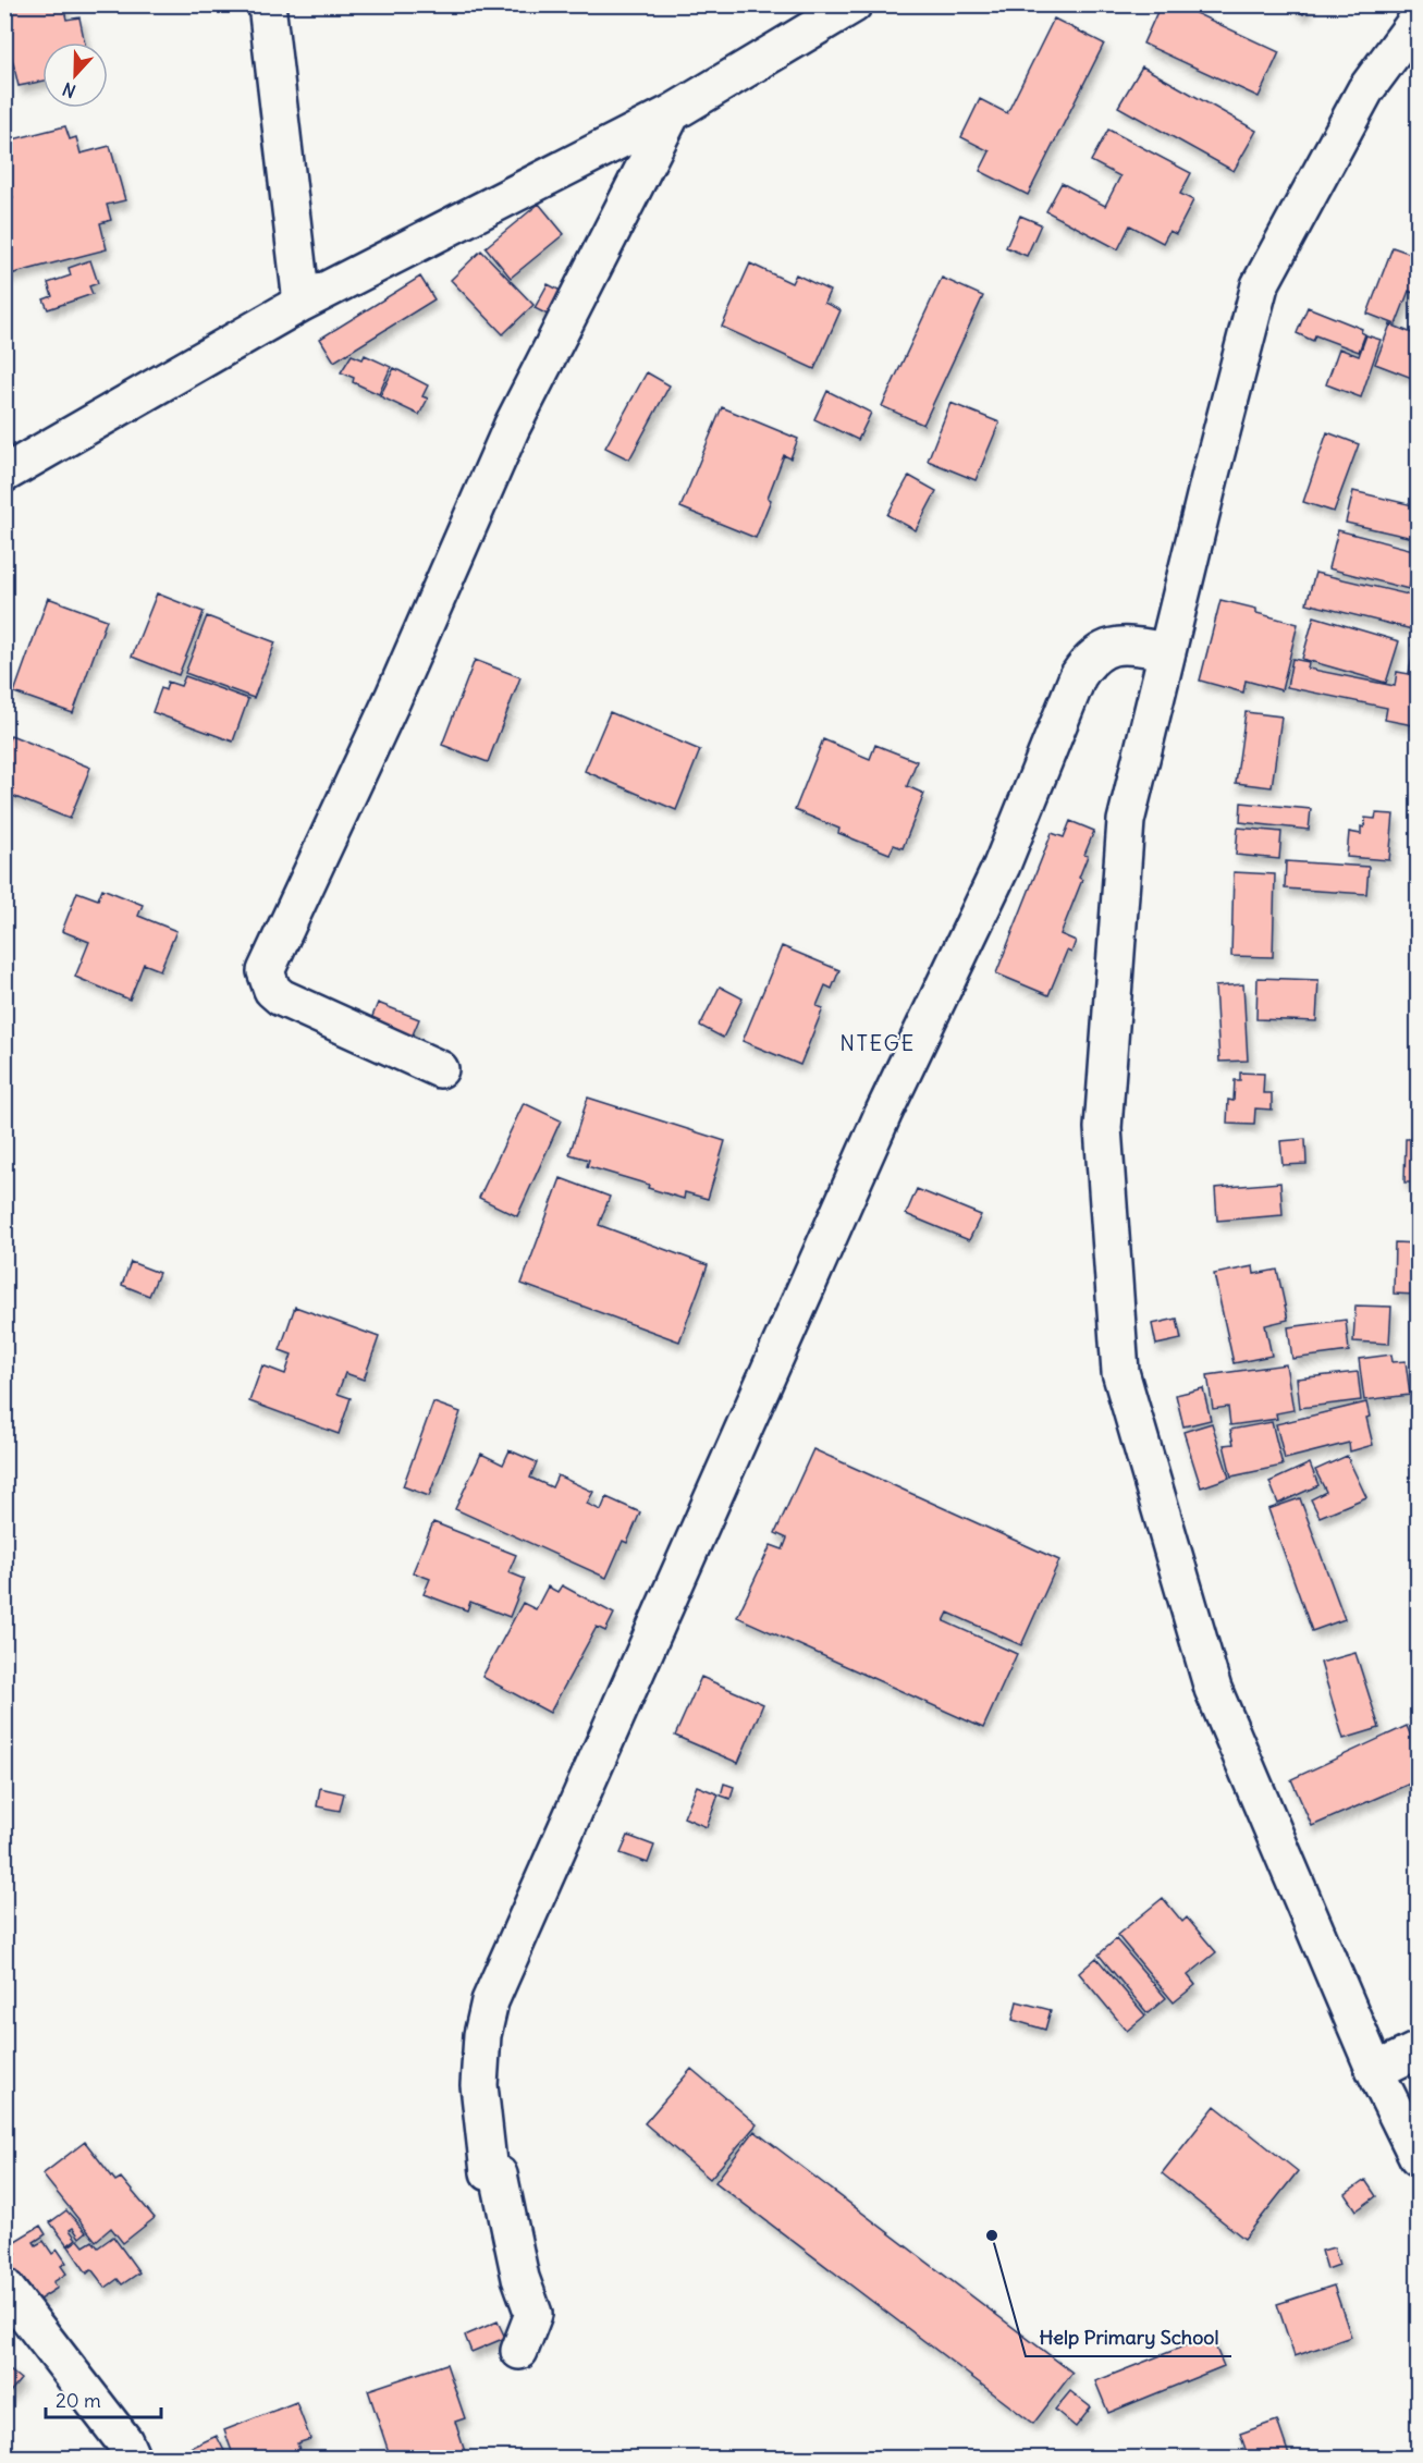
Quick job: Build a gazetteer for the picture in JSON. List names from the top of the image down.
{
  "districts": ["NTEGE"],
  "places": ["Help Primary School"],
  "scale_bar": "20 m",
  "north": "bottom"
}
